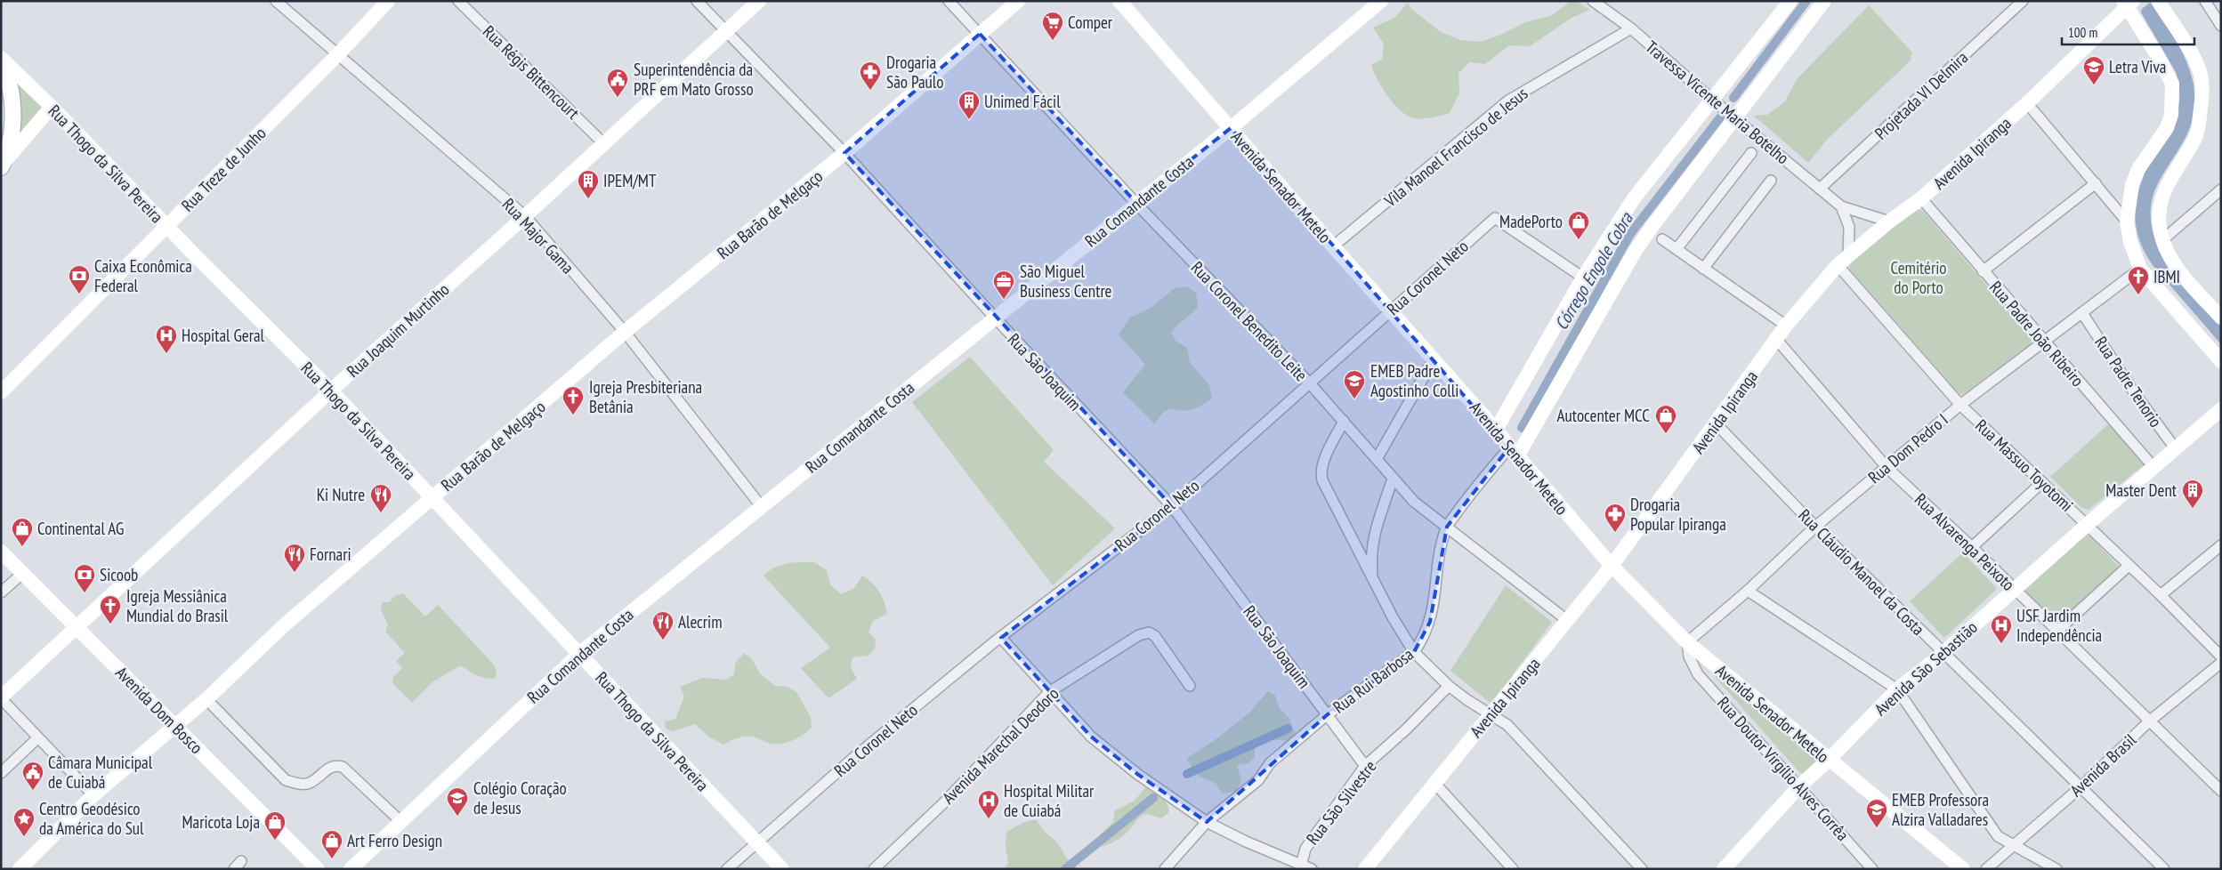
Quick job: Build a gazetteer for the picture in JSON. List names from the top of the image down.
{
  "streets": {
    "street": [
      "Rua Régis Bittencourt",
      "Projetada VI Delmira",
      "Travessa Vicente Maria Botelho",
      "Vila Manoel Francisco de Jesus",
      "Avenida Ipiranga",
      "Rua Thogo da Silva Pereira",
      "Rua Treze de Junho",
      "Avenida Senador Metelo",
      "Rua Comandante Costa",
      "Rua Barão de Melgaço",
      "Rua Major Gama",
      "Rua Coronel Neto",
      "Rua Coronel Benedito Leite",
      "Rua Joaquim Murtinho",
      "Rua Padre João Ribeiro",
      "Rua São Joaquim",
      "Rua Padre Tenorio",
      "Rua Dom Pedro I",
      "Rua Massuo Toyotomi",
      "Rua Alvarenga Peixoto",
      "Rua Cláudio Manoel da Costa",
      "Avenida São Sebastião",
      "Rua Rui Barbosa",
      "Avenida Dom Bosco",
      "Avenida Marechal Deodoro",
      "Avenida Brasil",
      "Rua Doutor Virgílio Alves Corrêa",
      "Rua São Silvestre"
    ]
  },
  "crossings": [
    ["Rua Régis Bittencourt", "Rua Joaquim Murtinho"],
    ["Projetada VI Delmira", "Travessa Vicente Maria Botelho"],
    ["Travessa Vicente Maria Botelho", "Vila Manoel Francisco de Jesus"],
    ["Travessa Vicente Maria Botelho", "Avenida Ipiranga"],
    ["Travessa Vicente Maria Botelho", "Rua Massuo Toyotomi"],
    ["Vila Manoel Francisco de Jesus", "Avenida Senador Metelo"],
    ["Avenida Ipiranga", "Avenida Senador Metelo"],
    ["Avenida Ipiranga", "Rua Coronel Benedito Leite"],
    ["Avenida Ipiranga", "Rua Padre João Ribeiro"],
    ["Avenida Ipiranga", "Rua Massuo Toyotomi"],
    ["Avenida Ipiranga", "Rua Alvarenga Peixoto"],
    ["Avenida Ipiranga", "Rua Cláudio Manoel da Costa"],
    ["Rua Thogo da Silva Pereira", "Rua Treze de Junho"],
    ["Rua Thogo da Silva Pereira", "Rua Comandante Costa"],
    ["Rua Thogo da Silva Pereira", "Rua Barão de Melgaço"],
    ["Rua Thogo da Silva Pereira", "Rua Coronel Neto"],
    ["Rua Thogo da Silva Pereira", "Rua Joaquim Murtinho"],
    ["Rua Treze de Junho", "Rua Major Gama"],
    ["Avenida Senador Metelo", "Rua Comandante Costa"],
    ["Avenida Senador Metelo", "Rua Coronel Neto"],
    ["Avenida Senador Metelo", "Rua Dom Pedro I"],
    ["Avenida Senador Metelo", "Avenida São Sebastião"],
    ["Avenida Senador Metelo", "Rua Rui Barbosa"],
    ["Avenida Senador Metelo", "Rua Doutor Virgílio Alves Corrêa"],
    ["Rua Comandante Costa", "Rua Major Gama"],
    ["Rua Comandante Costa", "Rua Coronel Benedito Leite"],
    ["Rua Comandante Costa", "Rua São Joaquim"],
    ["Rua Barão de Melgaço", "Rua Major Gama"],
    ["Rua Barão de Melgaço", "Rua Coronel Benedito Leite"],
    ["Rua Barão de Melgaço", "Rua São Joaquim"],
    ["Rua Barão de Melgaço", "Avenida Dom Bosco"],
    ["Rua Major Gama", "Rua Joaquim Murtinho"],
    ["Rua Coronel Neto", "Rua Coronel Benedito Leite"],
    ["Rua Coronel Neto", "Rua São Joaquim"],
    ["Rua Coronel Benedito Leite", "Rua Rui Barbosa"],
    ["Rua Joaquim Murtinho", "Rua São Joaquim"],
    ["Rua Joaquim Murtinho", "Avenida Dom Bosco"],
    ["Rua Padre João Ribeiro", "Rua Dom Pedro I"],
    ["Rua Padre João Ribeiro", "Avenida São Sebastião"],
    ["Rua São Joaquim", "Rua Rui Barbosa"],
    ["Rua São Joaquim", "Rua São Silvestre"],
    ["Rua Padre Tenorio", "Rua Dom Pedro I"],
    ["Rua Padre Tenorio", "Avenida São Sebastião"],
    ["Rua Dom Pedro I", "Rua Massuo Toyotomi"],
    ["Rua Dom Pedro I", "Rua Alvarenga Peixoto"],
    ["Rua Dom Pedro I", "Rua Cláudio Manoel da Costa"],
    ["Rua Dom Pedro I", "Rua Doutor Virgílio Alves Corrêa"],
    ["Rua Massuo Toyotomi", "Avenida São Sebastião"],
    ["Rua Alvarenga Peixoto", "Avenida São Sebastião"],
    ["Rua Alvarenga Peixoto", "Avenida Brasil"],
    ["Rua Cláudio Manoel da Costa", "Avenida São Sebastião"],
    ["Rua Cláudio Manoel da Costa", "Avenida Brasil"],
    ["Avenida São Sebastião", "Rua Doutor Virgílio Alves Corrêa"]
  ],
  "water": ["Córrego Engole Cobra"],
  "parks": ["Cemitério do Porto"],
  "places": {
    "supermarket": ["Comper"],
    "school or university": [
      "Letra Viva",
      "EMEB Padre Agostinho Colli",
      "Colégio Coração de Jesus",
      "EMEB Professora Alzira Valladares"
    ],
    "pharmacy": ["Drogaria São Paulo", "Drogaria Popular Ipiranga"],
    "public building": ["Superintendência da PRF em Mato Grosso", "Câmara Municipal de Cuiabá"],
    "building": ["Unimed Fácil", "IPEM/MT", "Master Dent"],
    "shop": [
      "MadePorto",
      "Autocenter MCC",
      "Continental AG",
      "Maricota Loja",
      "Art Ferro Design"
    ],
    "bank": ["Caixa Econômica Federal", "Sicoob"],
    "church": ["IBMI", "Igreja Presbiteriana Betânia", "Igreja Messiânica Mundial do Brasil"],
    "office": ["São Miguel Business Centre"],
    "hospital": ["Hospital Geral", "USF Jardim Independência", "Hospital Militar de Cuiabá"],
    "restaurant": ["Ki Nutre", "Fornari", "Alecrim"],
    "place": ["Centro Geodésico da América do Sul"]
  },
  "scale_bar": "100 m"
}
